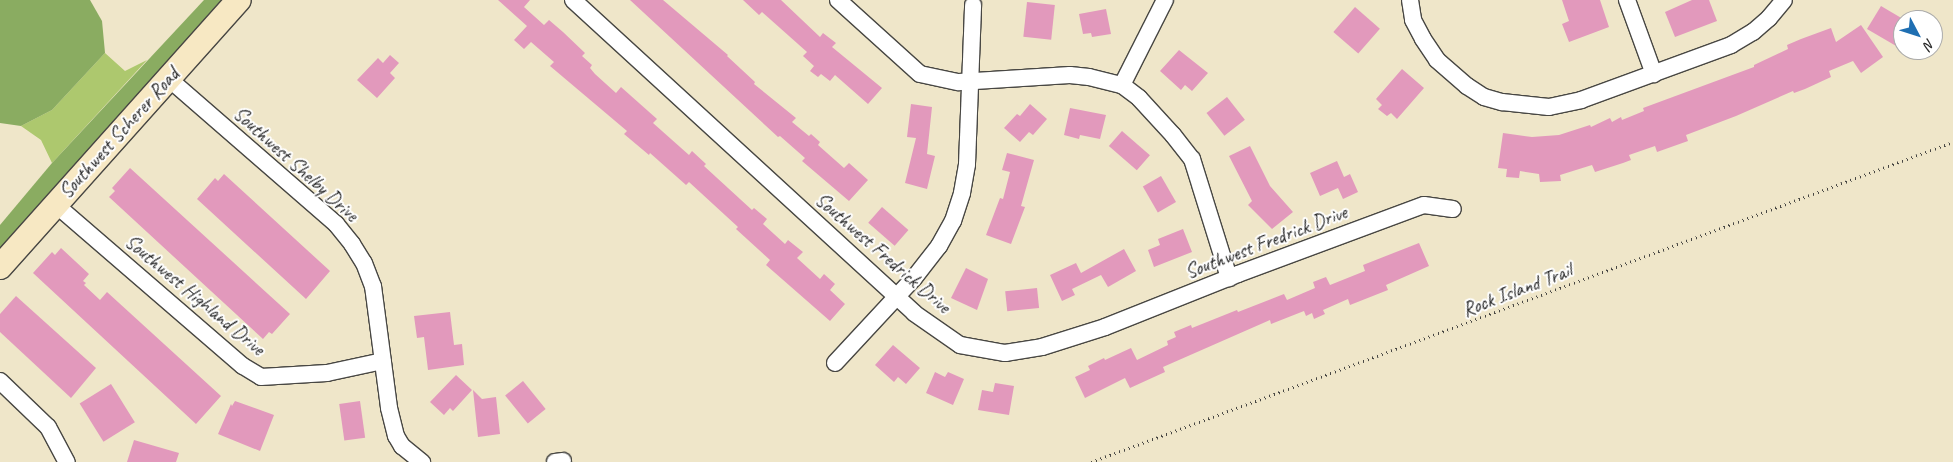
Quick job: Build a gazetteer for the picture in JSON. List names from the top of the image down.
{
  "streets": {
    "main road": ["Southwest Scherer Road"],
    "street": ["Southwest Shelby Drive", "Southwest Fredrick Drive", "Southwest Highland Drive"],
    "path": ["Rock Island Trail"]
  },
  "crossings": [
    ["Southwest Scherer Road", "Southwest Shelby Drive"],
    ["Southwest Scherer Road", "Southwest Highland Drive"],
    ["Southwest Shelby Drive", "Southwest Highland Drive"]
  ],
  "north": "bottom right"
}
